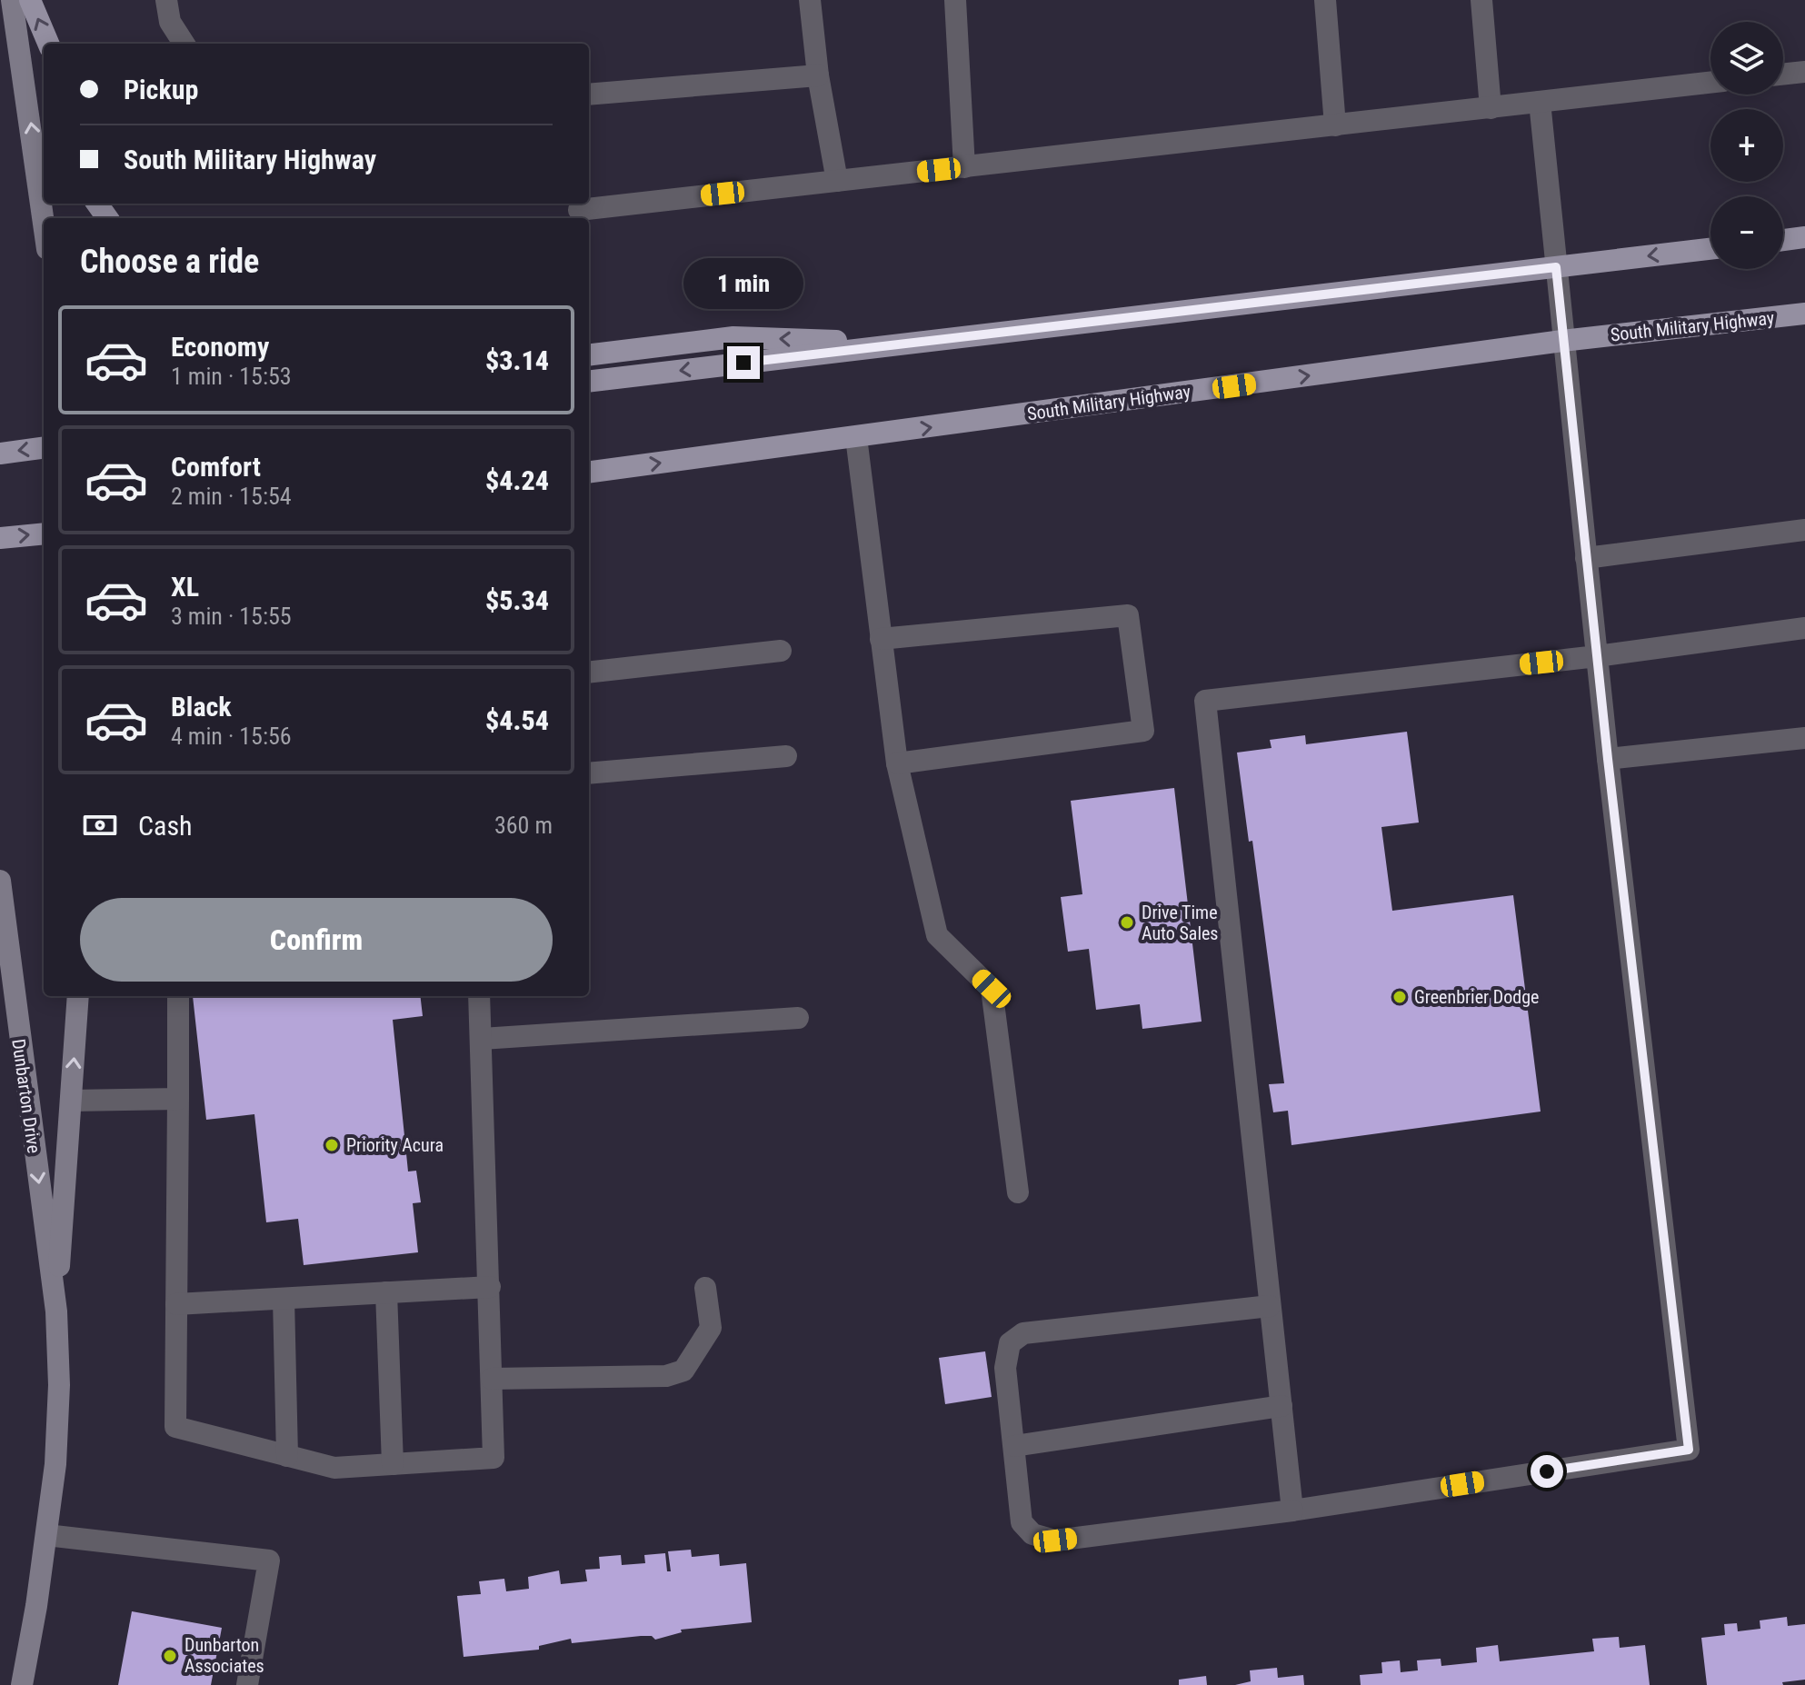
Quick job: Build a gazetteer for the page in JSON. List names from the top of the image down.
{
  "streets": {
    "main road": ["South Military Highway"],
    "street": ["Dunbarton Drive"]
  },
  "places": [
    "Drive Time Auto Sales",
    "Greenbrier Dodge",
    "Priority Acura",
    "Dunbarton Associates"
  ],
  "page": {
    "map_buttons": ["+", "−"],
    "banner": ["Pickup", "South Military Highway"],
    "heading": "Choose a ride",
    "bubble": "1 min",
    "list": [
      {
        "name": "Economy",
        "note": "1 min · 15:53",
        "value": "$3.14"
      },
      {
        "name": "Comfort",
        "note": "2 min · 15:54",
        "value": "$4.24"
      },
      {
        "name": "XL",
        "note": "3 min · 15:55",
        "value": "$5.34"
      },
      {
        "name": "Black",
        "note": "4 min · 15:56",
        "value": "$4.54"
      }
    ],
    "pay": ["Cash", "360 m"],
    "buttons": "Confirm"
  }
}
